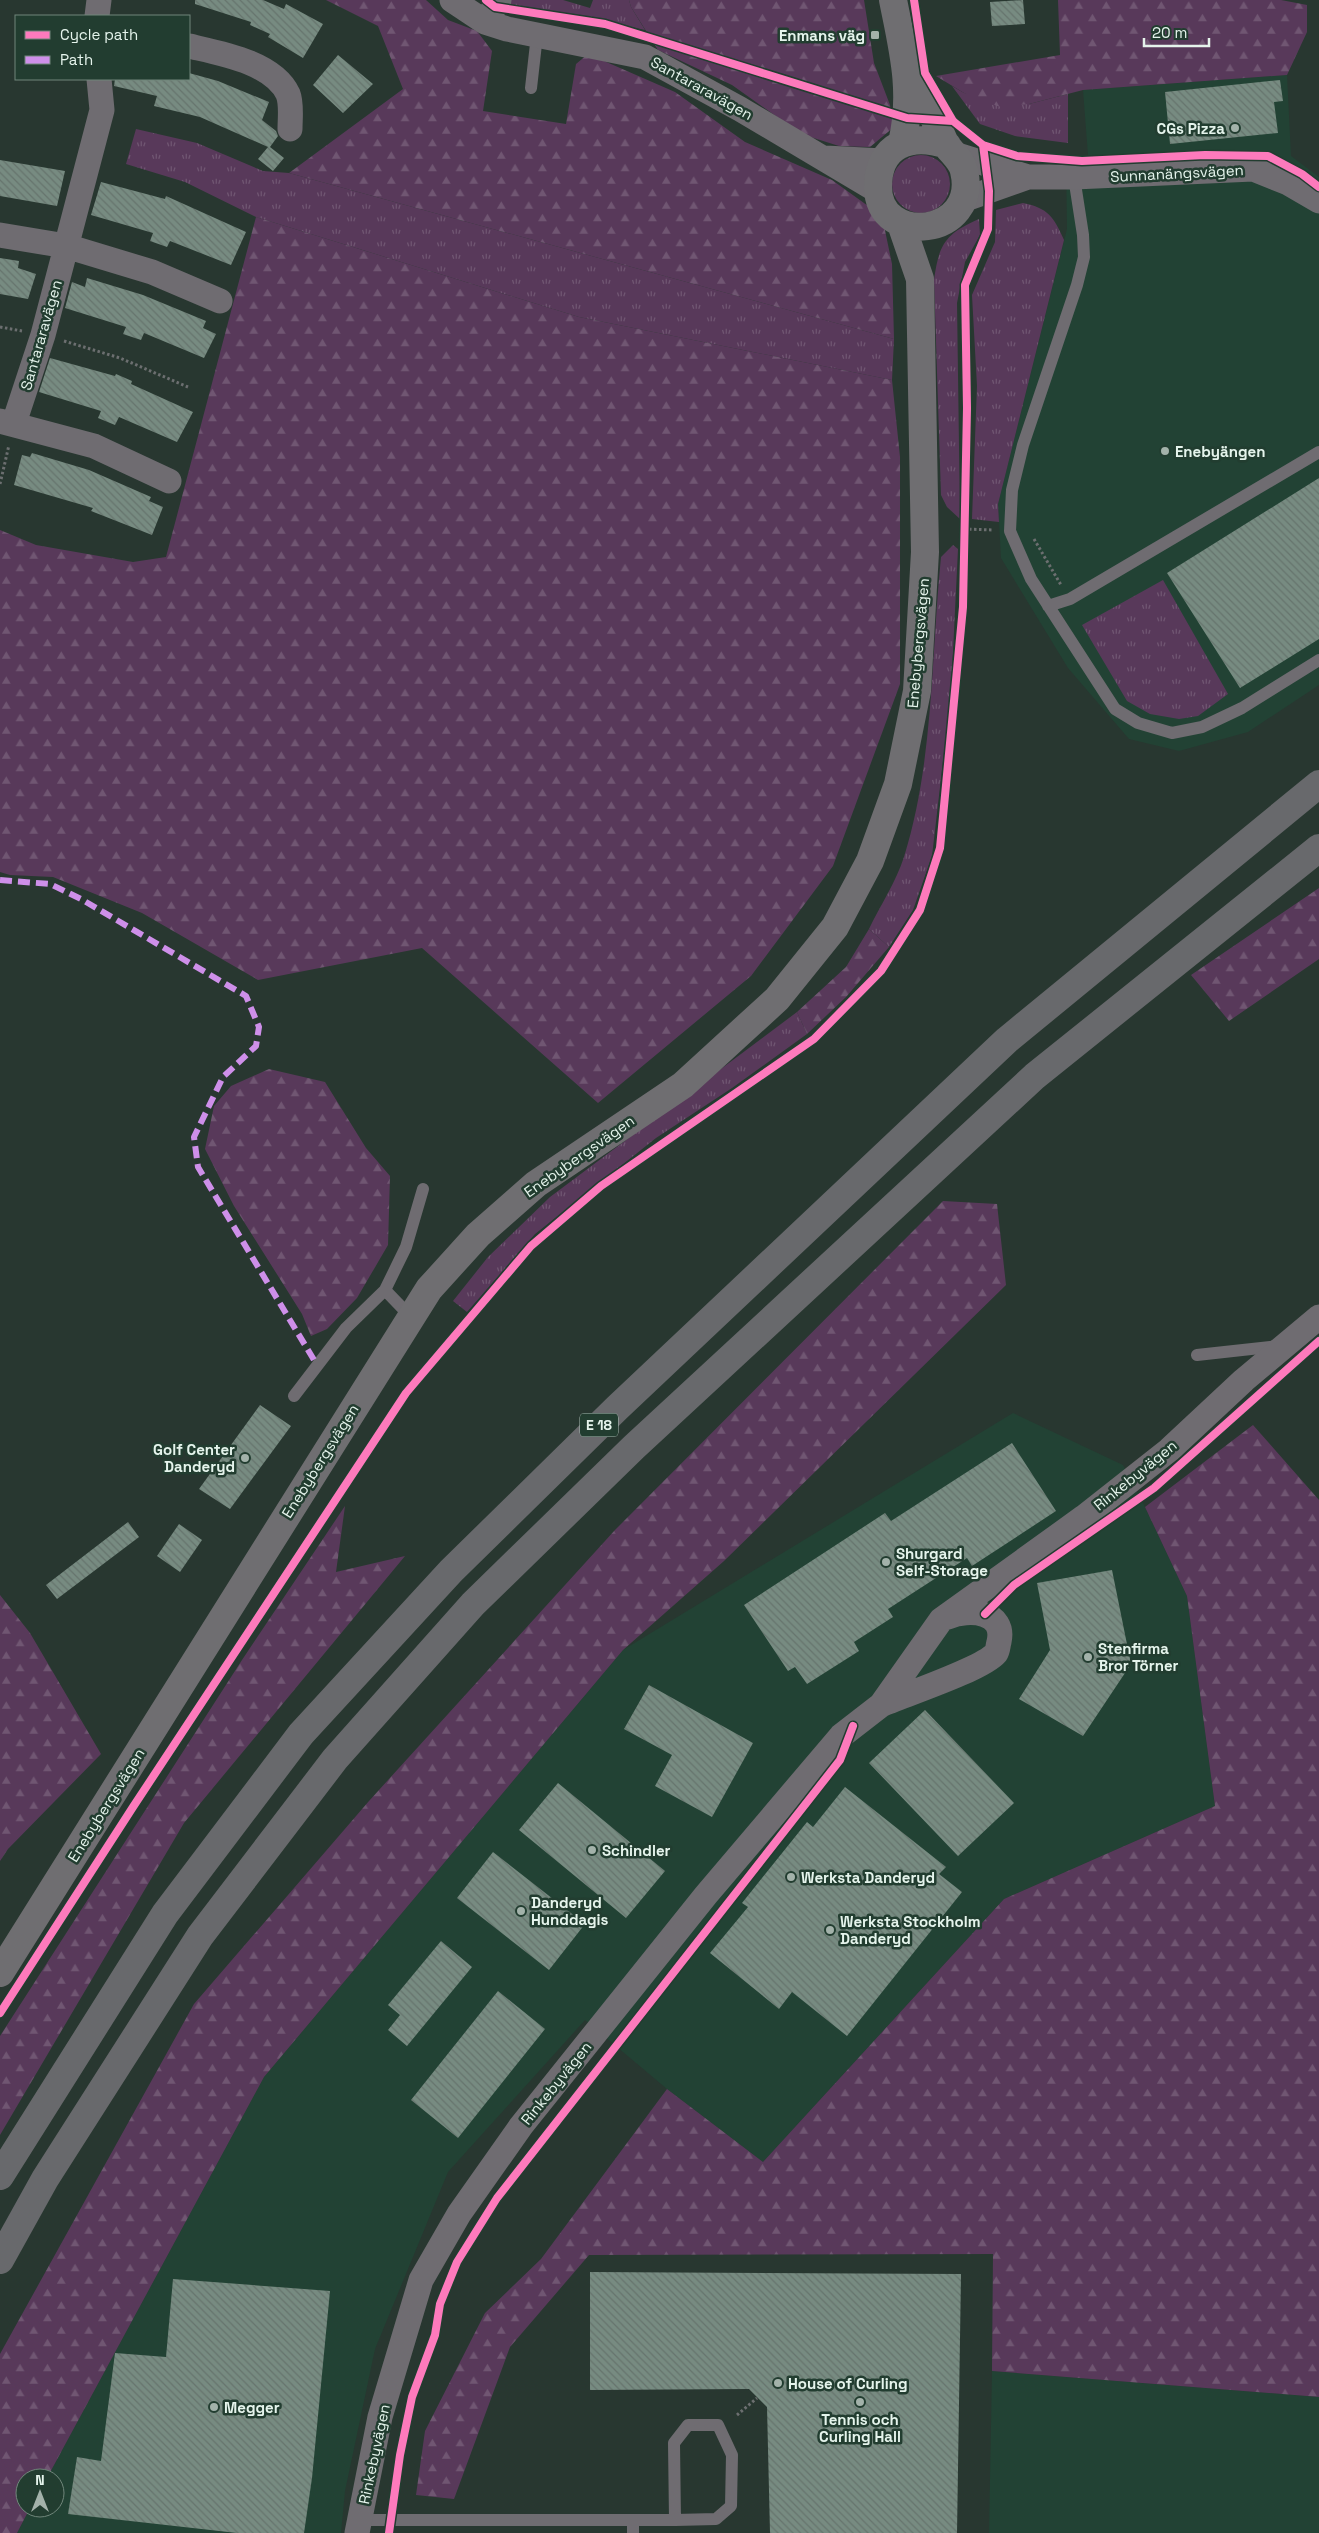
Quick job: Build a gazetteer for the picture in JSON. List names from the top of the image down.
{
  "streets": {
    "highway": ["E 18"],
    "main road": ["Enebybergsvägen"],
    "street": ["Santararavägen", "Sunnanängsvägen", "Rinkebyvägen"]
  },
  "crossings": [
    ["Santararavägen", "Sunnanängsvägen"],
    ["Santararavägen", "Enebybergsvägen"],
    ["Sunnanängsvägen", "Enebybergsvägen"]
  ],
  "places": {
    "transit": ["Enmans väg"],
    "other": [
      "CGs Pizza",
      "Enebyängen",
      "Golf Center Danderyd",
      "Shurgard Self-Storage",
      "Stenfirma Bror Törner",
      "Schindler",
      "Werksta Danderyd",
      "Danderyd Hunddagis",
      "Werksta Stockholm Danderyd",
      "House of Curling",
      "Tennis och Curling Hall",
      "Megger"
    ]
  },
  "legend": ["Cycle path", "Path"],
  "scale_bar": "20 m",
  "north": "top"
}
